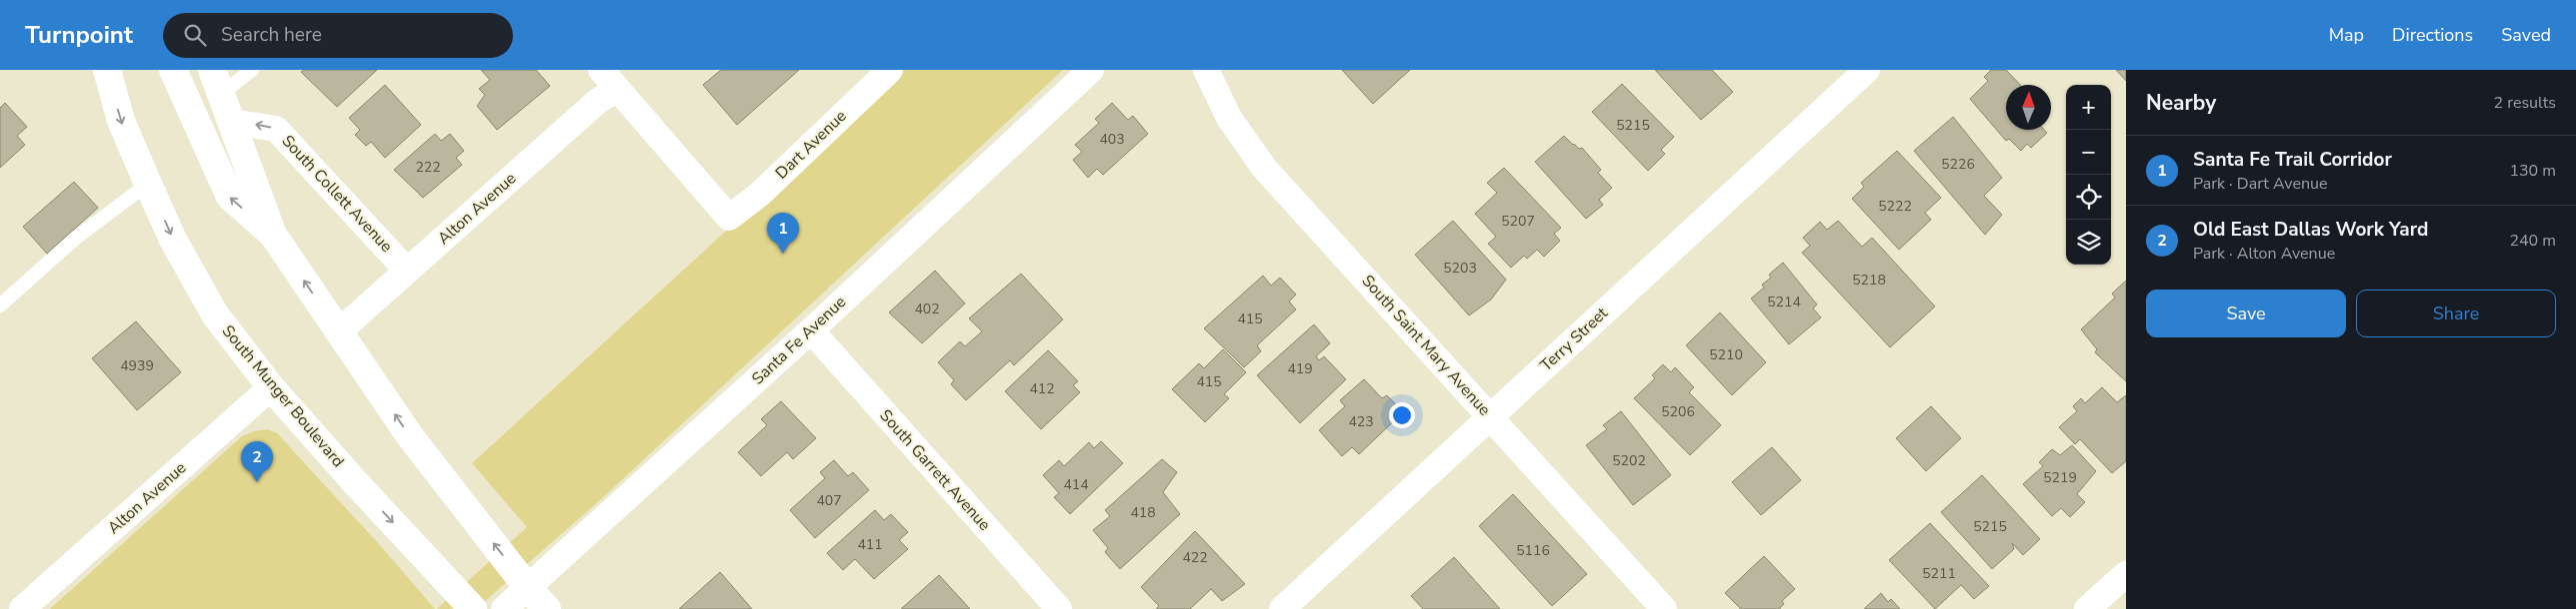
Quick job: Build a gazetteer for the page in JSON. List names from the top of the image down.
{
  "streets": {
    "main road": ["South Munger Boulevard"],
    "street": [
      "Dart Avenue",
      "South Collett Avenue",
      "Alton Avenue",
      "Terry Street",
      "Santa Fe Avenue",
      "South Saint Mary Avenue",
      "South Garrett Avenue"
    ]
  },
  "crossings": [
    ["Dart Avenue", "Alton Avenue"],
    ["South Collett Avenue", "Alton Avenue"],
    ["Alton Avenue", "South Munger Boulevard"],
    ["Terry Street", "South Saint Mary Avenue"],
    ["Santa Fe Avenue", "South Garrett Avenue"]
  ],
  "one_way": ["South Collett Avenue"],
  "house_numbers": [
    "5215",
    "403",
    "5226",
    "222",
    "5222",
    "5207",
    "5203",
    "5218",
    "5214",
    "402",
    "415",
    "5210",
    "4939",
    "419",
    "415",
    "412",
    "5206",
    "423",
    "5202",
    "5219",
    "414",
    "407",
    "418",
    "5215",
    "411",
    "5116",
    "422",
    "5211"
  ],
  "north": "top",
  "page": {
    "header": "Turnpoint",
    "search": "Search here",
    "nav": ["Map", "Directions", "Saved"],
    "heading": ["Nearby", "2 results"],
    "map_buttons": ["+", "−"],
    "list": [
      {
        "mark": "1",
        "name": "Santa Fe Trail Corridor",
        "note": "Park · Dart Avenue",
        "value": "130 m"
      },
      {
        "mark": "2",
        "name": "Old East Dallas Work Yard",
        "note": "Park · Alton Avenue",
        "value": "240 m"
      }
    ],
    "pins": ["1", "2"],
    "buttons": ["Save", "Share"]
  }
}
